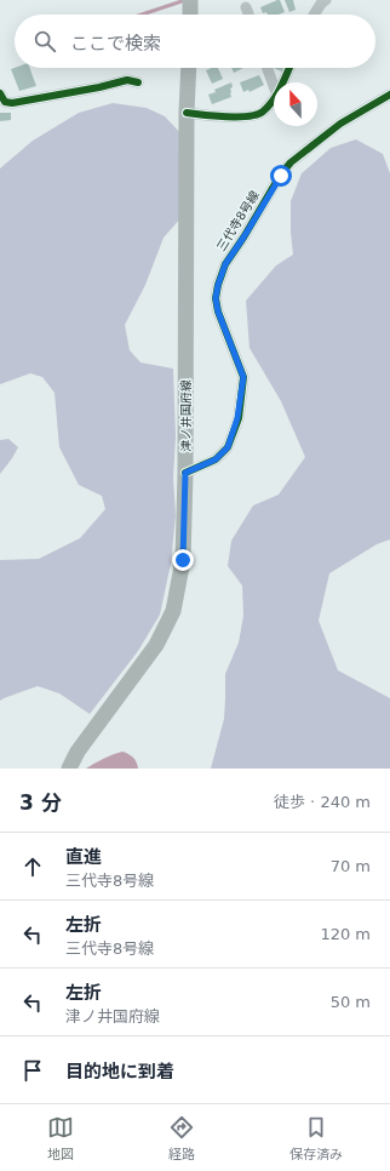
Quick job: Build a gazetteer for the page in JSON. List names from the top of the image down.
{
  "streets": {
    "main road": ["津ノ井国府線"],
    "street": ["三代寺8号線"]
  },
  "crossings": [
    ["三代寺8号線", "津ノ井国府線"]
  ],
  "north": "top",
  "page": {
    "search": "ここで検索",
    "heading": ["3 分", "徒歩 · 240 m"],
    "list": [
      ["直進", "三代寺8号線", "70 m"],
      ["左折", "三代寺8号線", "120 m"],
      ["左折", "津ノ井国府線", "50 m"],
      "目的地に到着"
    ],
    "nav": ["地図", "経路", "保存済み"]
  }
}
